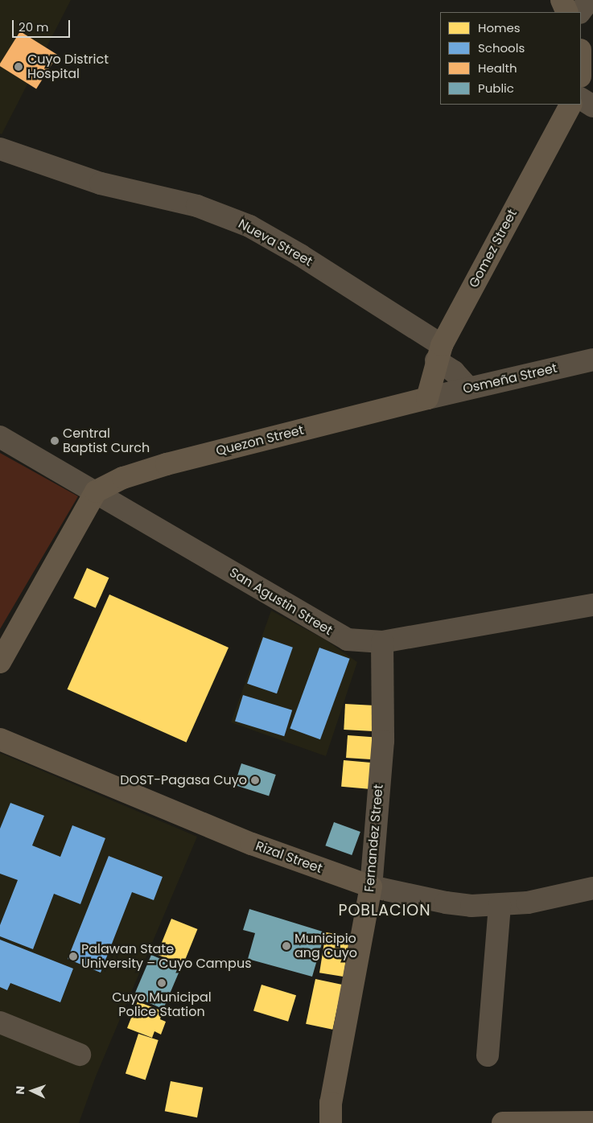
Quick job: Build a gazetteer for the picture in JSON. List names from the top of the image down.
{
  "streets": {
    "main road": [
      "Gomez Street",
      "Quezon Street",
      "Fernandez Street",
      "Rizal Street"
    ],
    "street": ["Nueva Street", "Osmeña Street", "San Agustin Street"]
  },
  "crossings": [
    ["Nueva Street", "Gomez Street"],
    ["Nueva Street", "Osmeña Street"],
    ["Gomez Street", "Osmeña Street"],
    ["Gomez Street", "Quezon Street"],
    ["Osmeña Street", "Quezon Street"],
    ["Quezon Street", "San Agustin Street"],
    ["San Agustin Street", "Fernandez Street"],
    ["Fernandez Street", "Rizal Street"]
  ],
  "districts": ["POBLACION"],
  "places": [
    "Cuyo District Hospital",
    "Central Baptist Curch",
    "DOST-Pagasa Cuyo",
    "Municipio ang Cuyo",
    "Palawan State University – Cuyo Campus",
    "Cuyo Municipal Police Station"
  ],
  "legend": [
    "Homes",
    "Schools",
    "Health",
    "Public"
  ],
  "scale_bar": "20 m",
  "north": "left"
}
